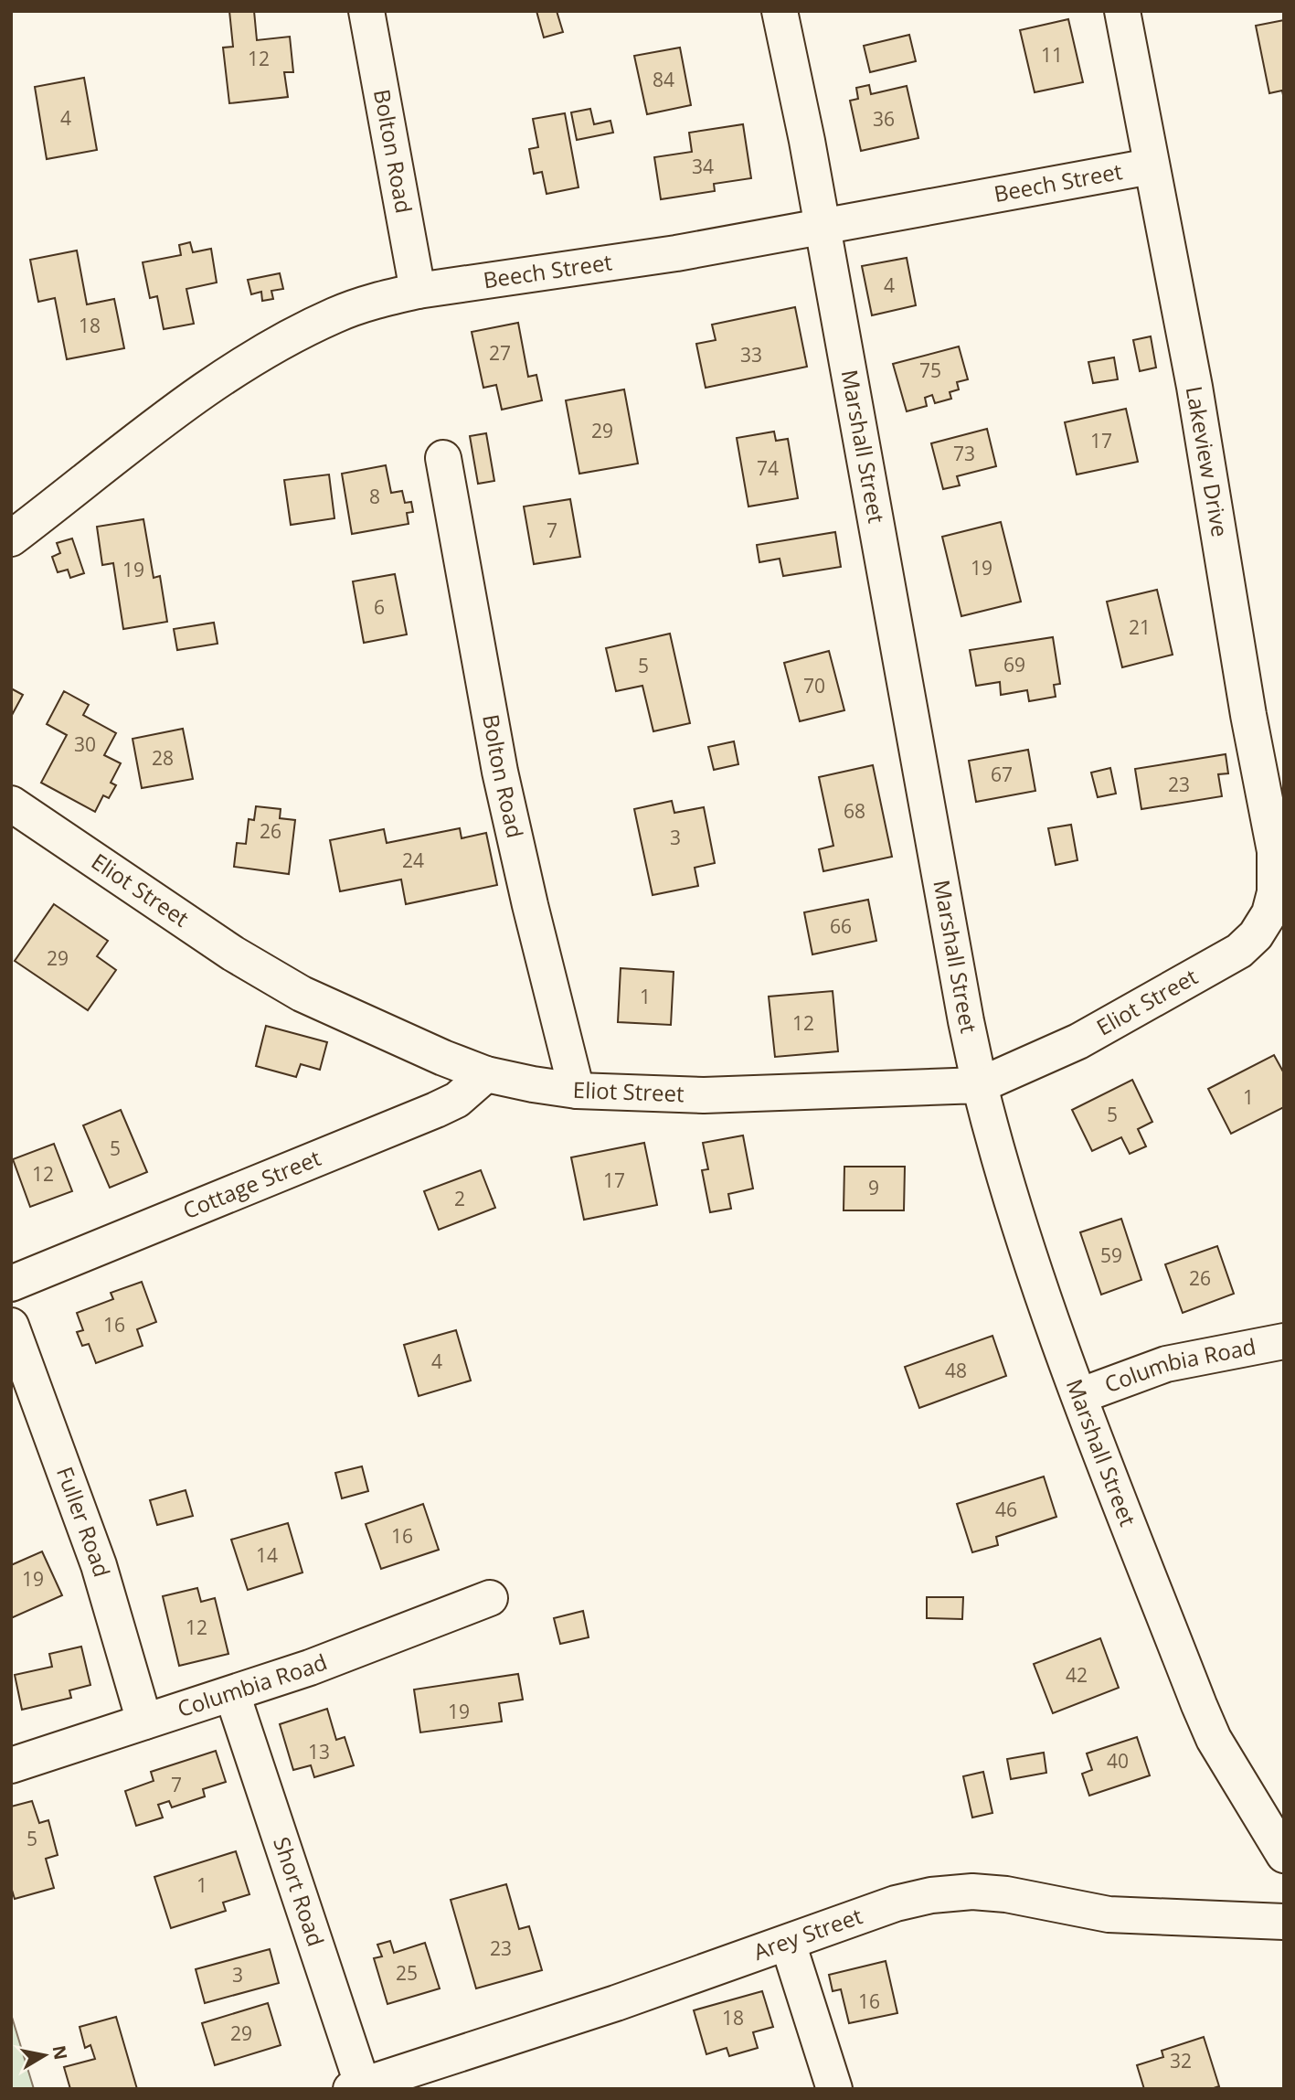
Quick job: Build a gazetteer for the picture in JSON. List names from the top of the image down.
{
  "streets": {
    "street": [
      "Bolton Road",
      "Beech Street",
      "Marshall Street",
      "Lakeview Drive",
      "Eliot Street",
      "Cottage Street",
      "Columbia Road",
      "Fuller Road",
      "Short Road",
      "Arey Street"
    ]
  },
  "crossings": [
    ["Bolton Road", "Beech Street"],
    ["Bolton Road", "Eliot Street"],
    ["Beech Street", "Marshall Street"],
    ["Beech Street", "Lakeview Drive"],
    ["Marshall Street", "Eliot Street"],
    ["Marshall Street", "Columbia Road"],
    ["Lakeview Drive", "Eliot Street"],
    ["Eliot Street", "Cottage Street"],
    ["Columbia Road", "Fuller Road"],
    ["Columbia Road", "Short Road"],
    ["Short Road", "Arey Street"]
  ],
  "house_numbers": [
    "11",
    "12",
    "84",
    "4",
    "36",
    "34",
    "4",
    "18",
    "27",
    "33",
    "75",
    "29",
    "17",
    "73",
    "74",
    "8",
    "7",
    "19",
    "19",
    "6",
    "21",
    "69",
    "5",
    "70",
    "30",
    "28",
    "67",
    "23",
    "68",
    "26",
    "3",
    "24",
    "66",
    "29",
    "1",
    "12",
    "1",
    "5",
    "5",
    "12",
    "17",
    "9",
    "2",
    "59",
    "26",
    "16",
    "4",
    "48",
    "46",
    "16",
    "14",
    "19",
    "12",
    "42",
    "19",
    "13",
    "40",
    "7",
    "5",
    "1",
    "23",
    "25",
    "3",
    "16",
    "18",
    "29",
    "32"
  ],
  "north": "right"
}
